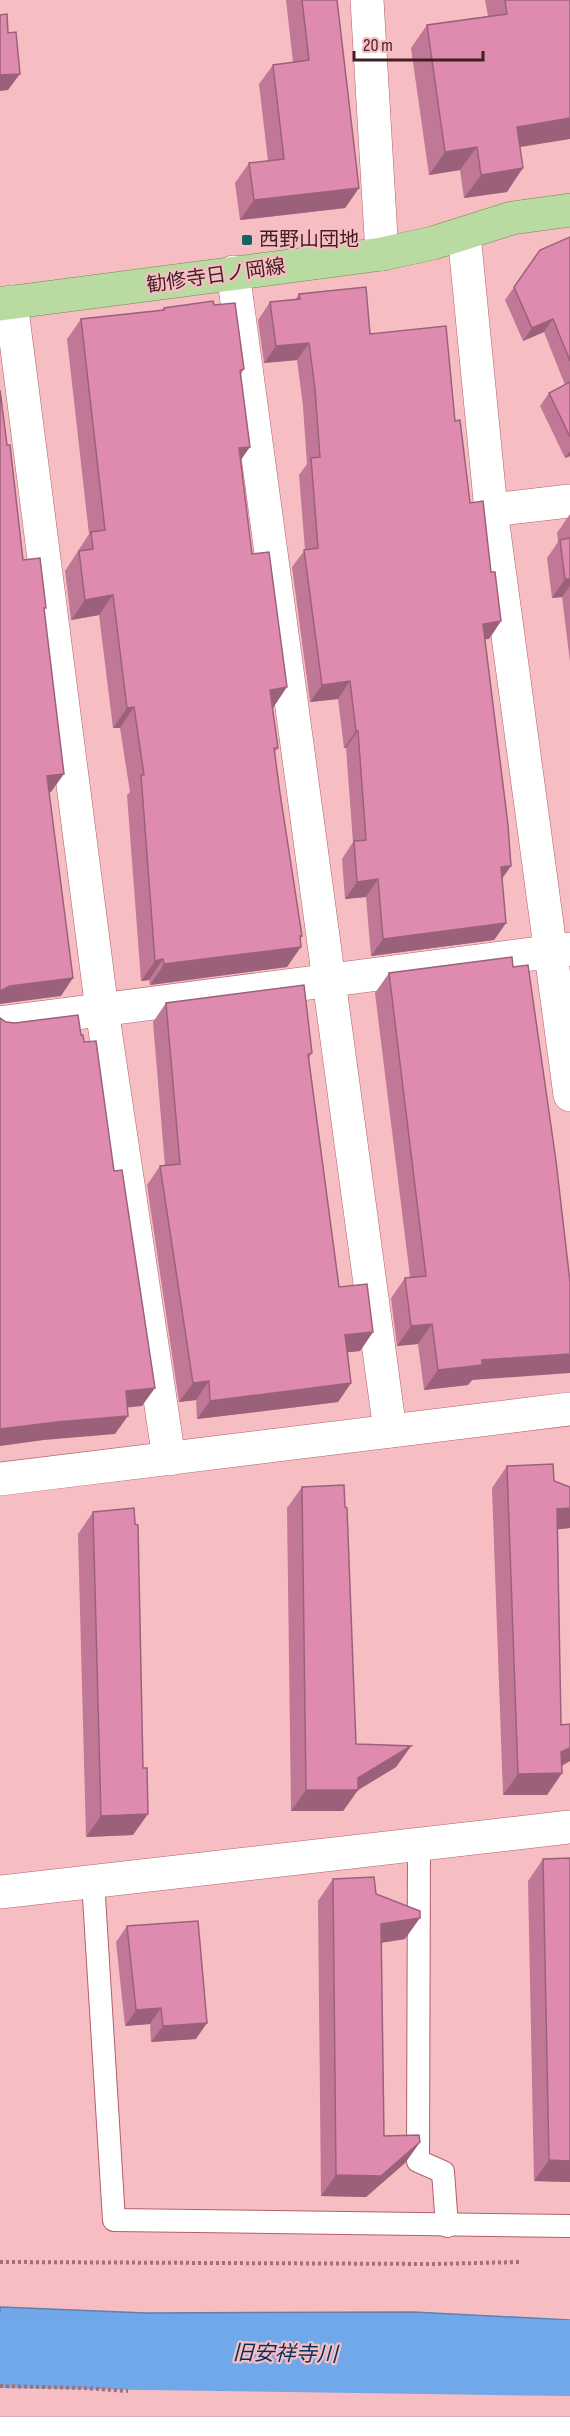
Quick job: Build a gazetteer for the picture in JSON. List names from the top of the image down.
{
  "streets": {
    "main road": ["勧修寺日ノ岡線"]
  },
  "water": ["旧安祥寺川"],
  "places": {
    "transit": ["西野山団地"]
  },
  "scale_bar": "20 m"
}
